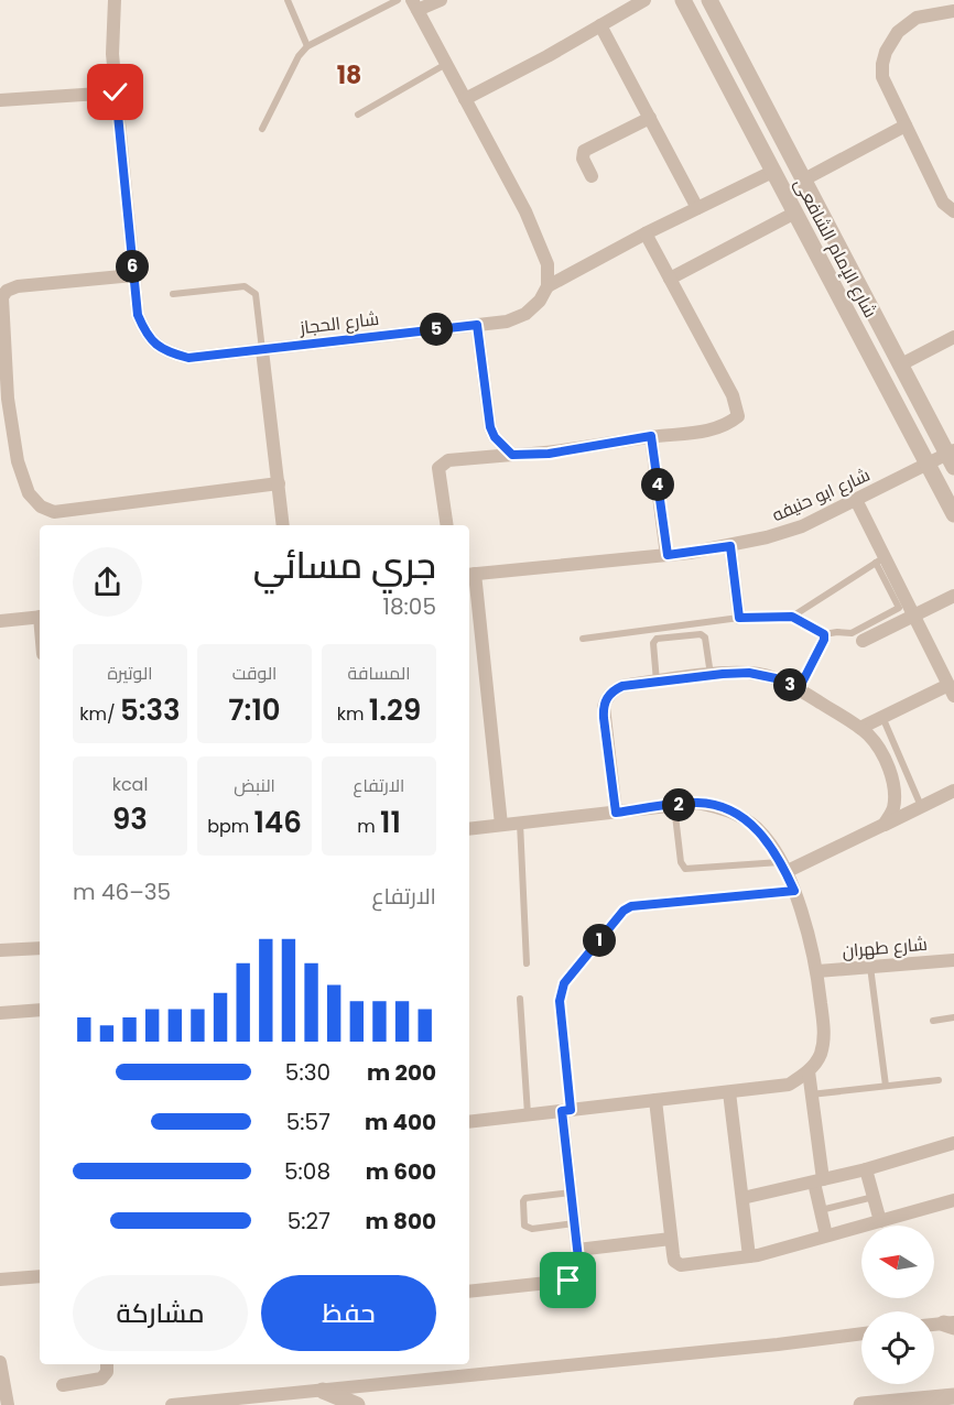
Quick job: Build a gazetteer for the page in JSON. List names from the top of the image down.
{
  "streets": {
    "street": [
      "شارع الإمام الشافعى",
      "شارع الحجاز",
      "شارع ابو حنيفه",
      "شارع طهران"
    ]
  },
  "crossings": [
    ["شارع الإمام الشافعى", "شارع ابو حنيفه"]
  ],
  "districts": ["18"],
  "north": "left",
  "page": {
    "pins": [
      "6",
      "5",
      "4",
      "3",
      "2",
      "1"
    ],
    "heading": ["جري مسائي", "18:05"],
    "stats": [
      ["المسافة", "1.29 km"],
      ["الوقت", "7:10"],
      ["الوتيرة", "5:33 /km"],
      ["الارتفاع", "11 m"],
      ["النبض", "146 bpm"],
      ["kcal", "93"]
    ],
    "chart": ["الارتفاع", "35–46 m"],
    "list": [
      {
        "name": "200 m",
        "note": "5:30"
      },
      {
        "name": "400 m",
        "note": "5:57"
      },
      {
        "name": "600 m",
        "note": "5:08"
      },
      {
        "name": "800 m",
        "note": "5:27"
      }
    ],
    "buttons": ["حفظ", "مشاركة"]
  }
}
